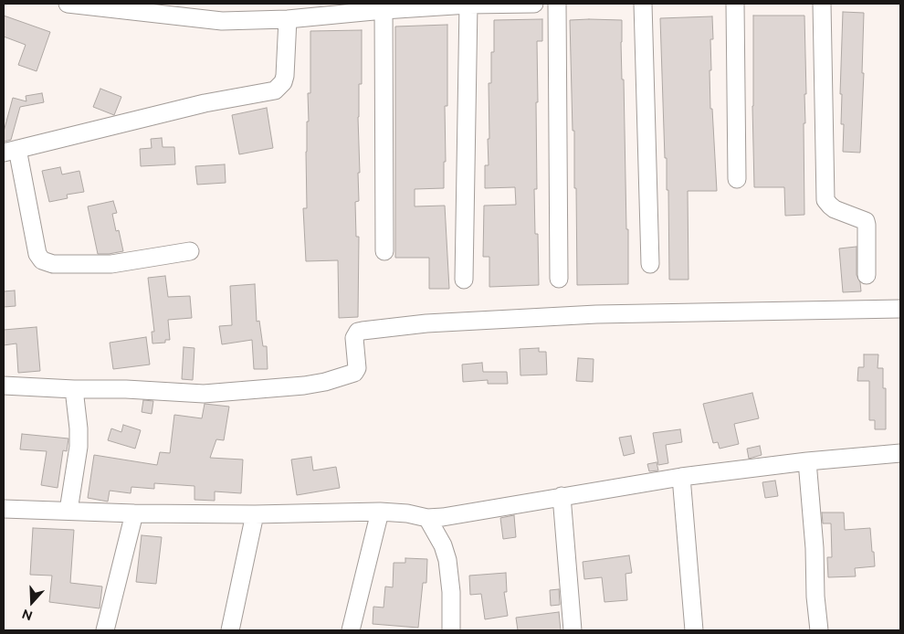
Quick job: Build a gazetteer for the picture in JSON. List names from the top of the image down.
{
  "north": "bottom"
}
